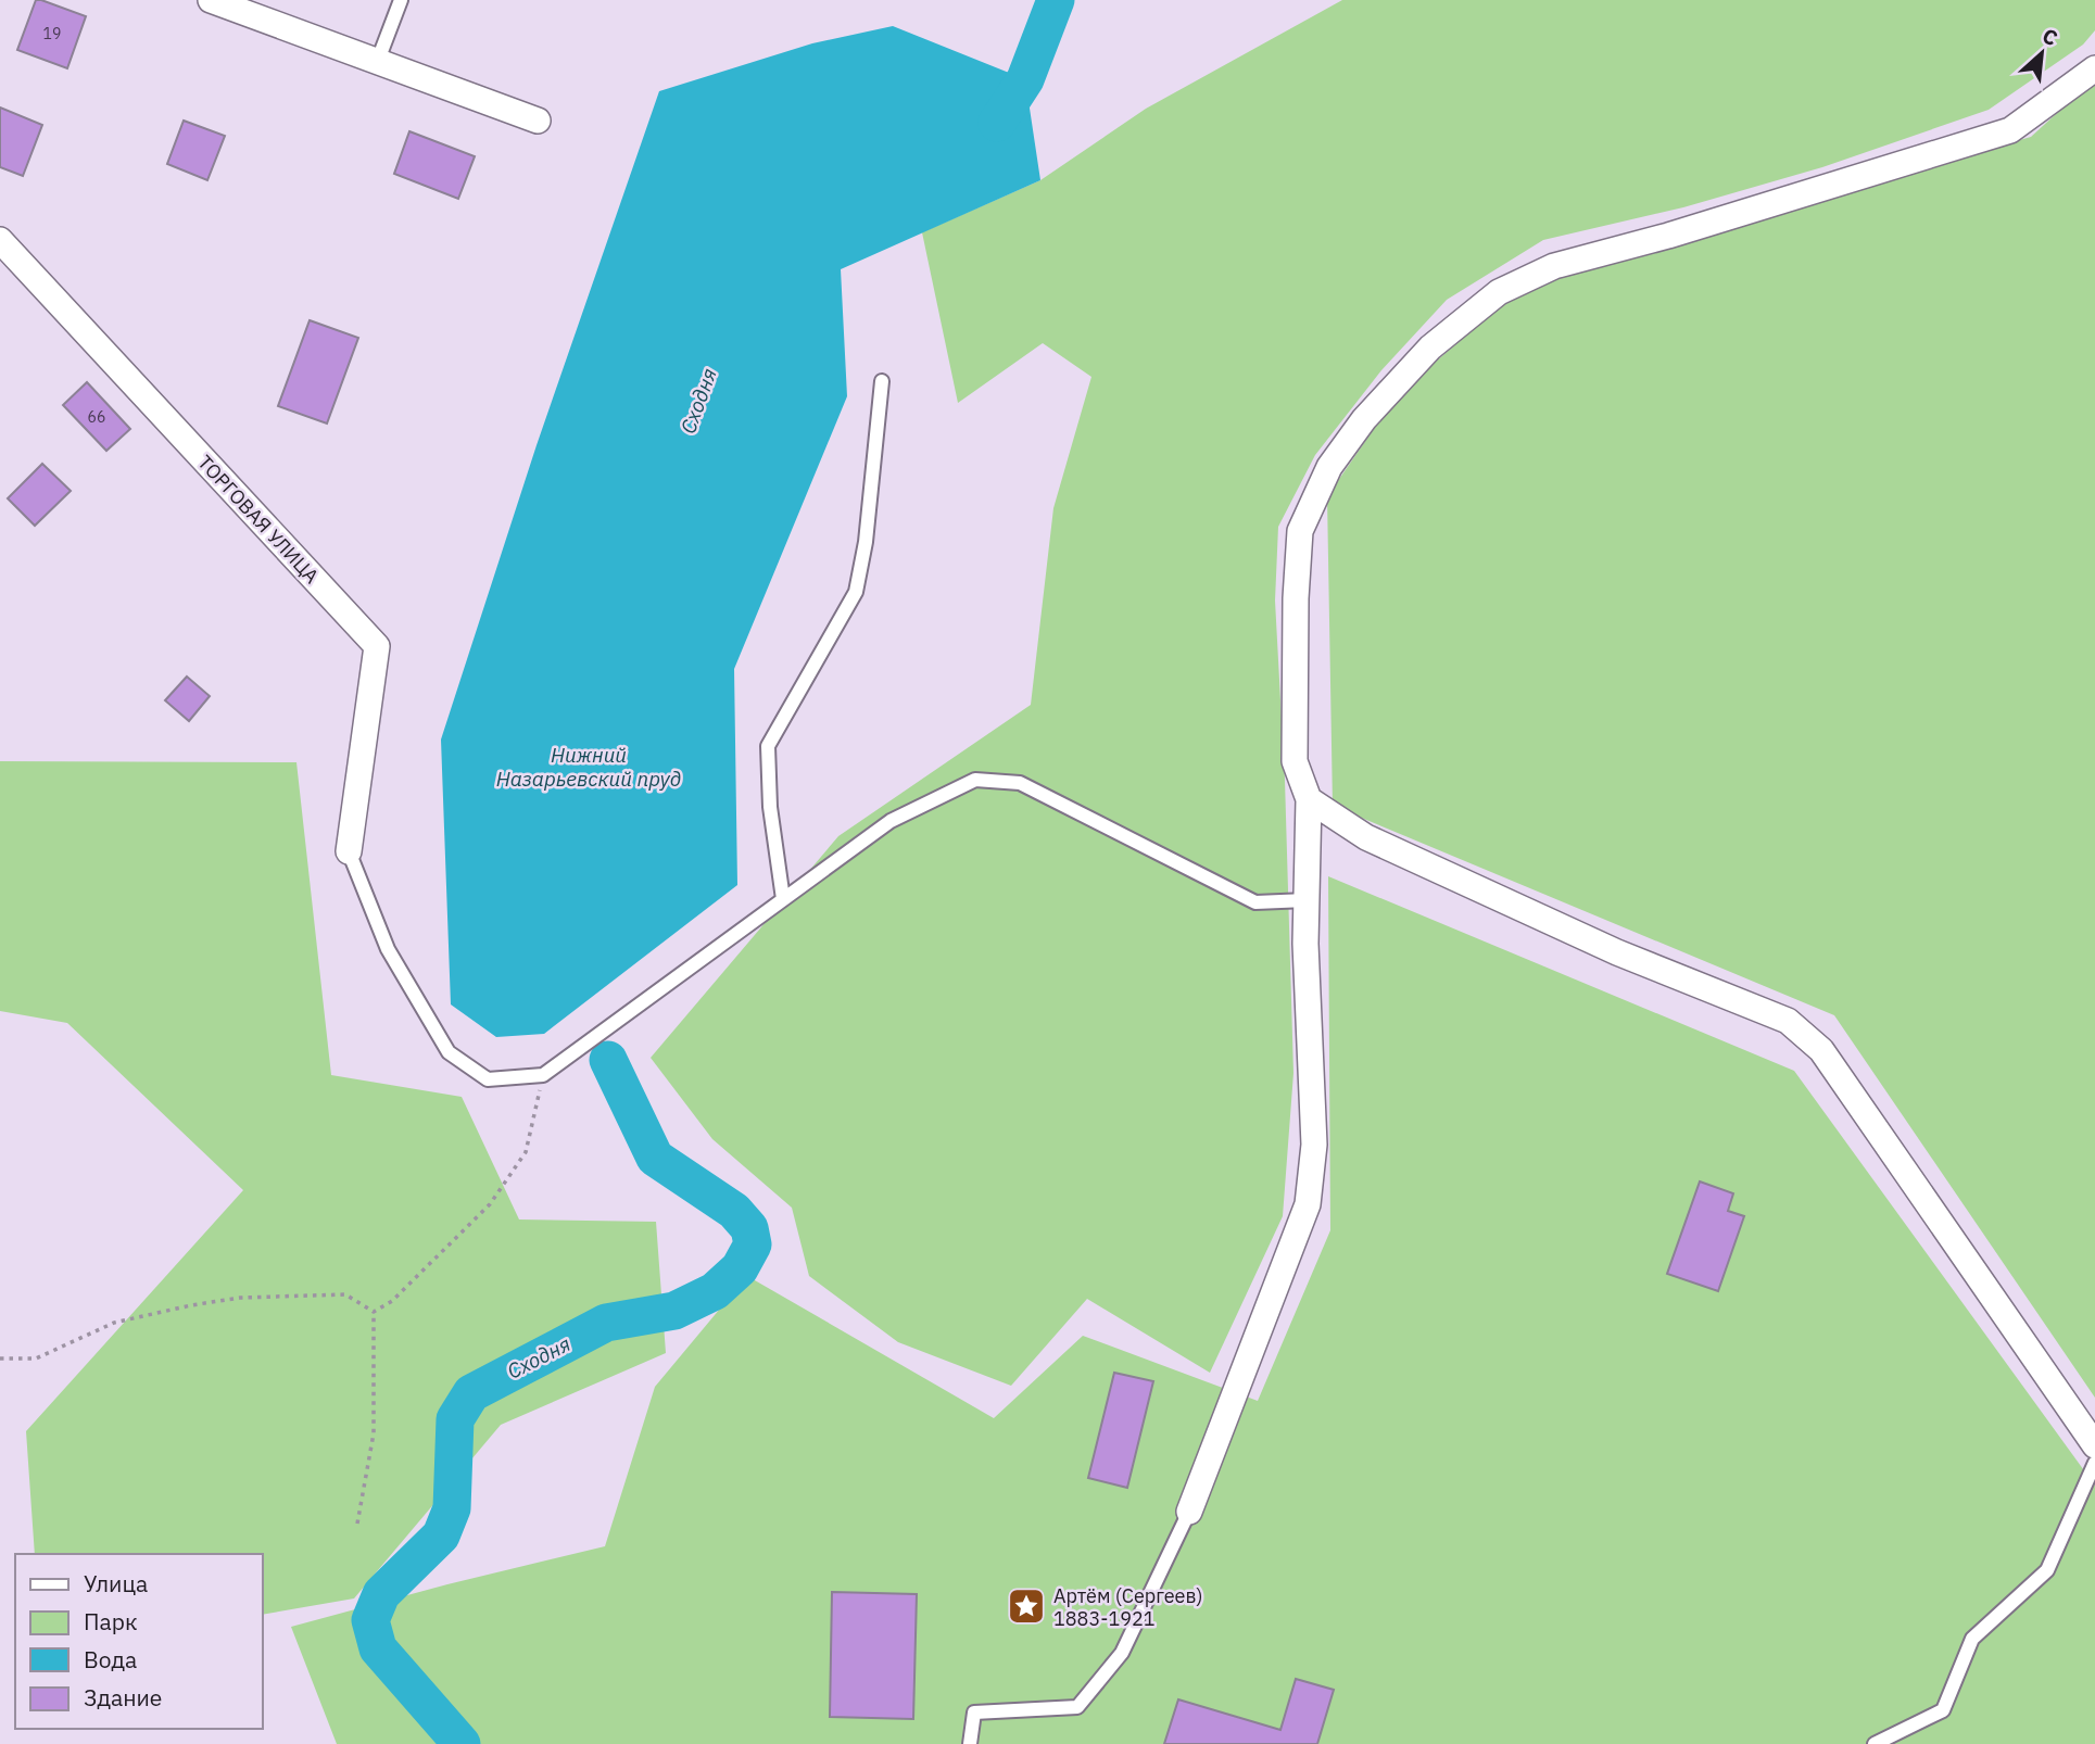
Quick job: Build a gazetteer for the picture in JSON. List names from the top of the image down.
{
  "streets": {
    "street": ["ТОРГОВАЯ УЛИЦА"]
  },
  "water": ["Сходня", "Нижний Назарьевский пруд"],
  "places": {
    "place": ["Артём (Сергеев) 1883-1921"]
  },
  "house_numbers": ["19", "66"],
  "legend": [
    "Улица",
    "Парк",
    "Вода",
    "Здание"
  ],
  "north": "top right"
}
